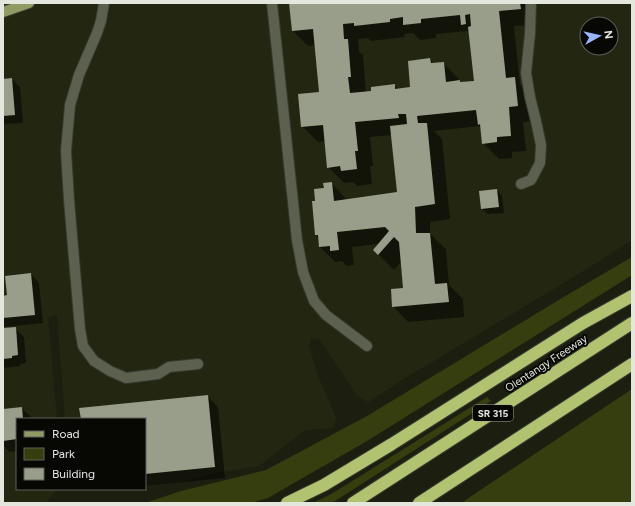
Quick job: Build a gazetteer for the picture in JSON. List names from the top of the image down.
{
  "streets": {
    "highway": ["Olentangy Freeway", "SR 315"]
  },
  "legend": ["Road", "Park", "Building"],
  "north": "right"
}
